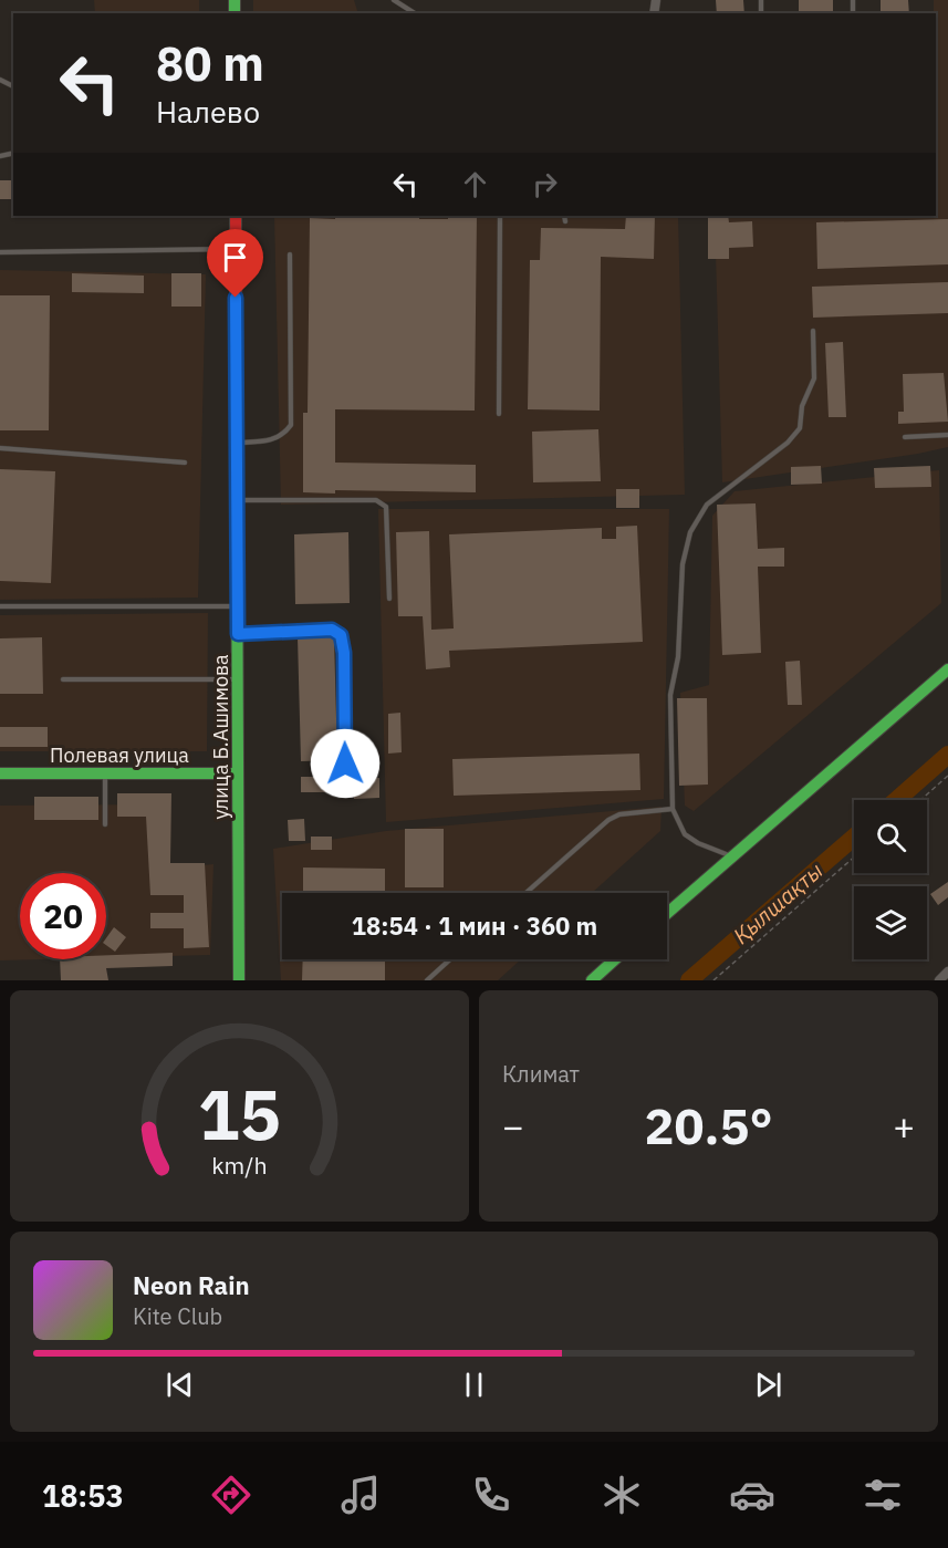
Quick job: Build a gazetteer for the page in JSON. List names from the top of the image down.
{
  "streets": {
    "street": ["улица Б.Ашимова", "Полевая улица"]
  },
  "crossings": [
    ["улица Б.Ашимова", "Полевая улица"]
  ],
  "water": ["Қылшақты"],
  "page": {
    "turn": ["80 m", "Налево"],
    "limit": "20",
    "trip": "18:54 · 1 мин · 360 m",
    "tile": "Климат",
    "heat": ["−", "20.5°", "+"],
    "song": ["Neon Rain", "Kite Club"],
    "tabs": "18:53",
    "gauge": ["15", "km/h"]
  }
}
